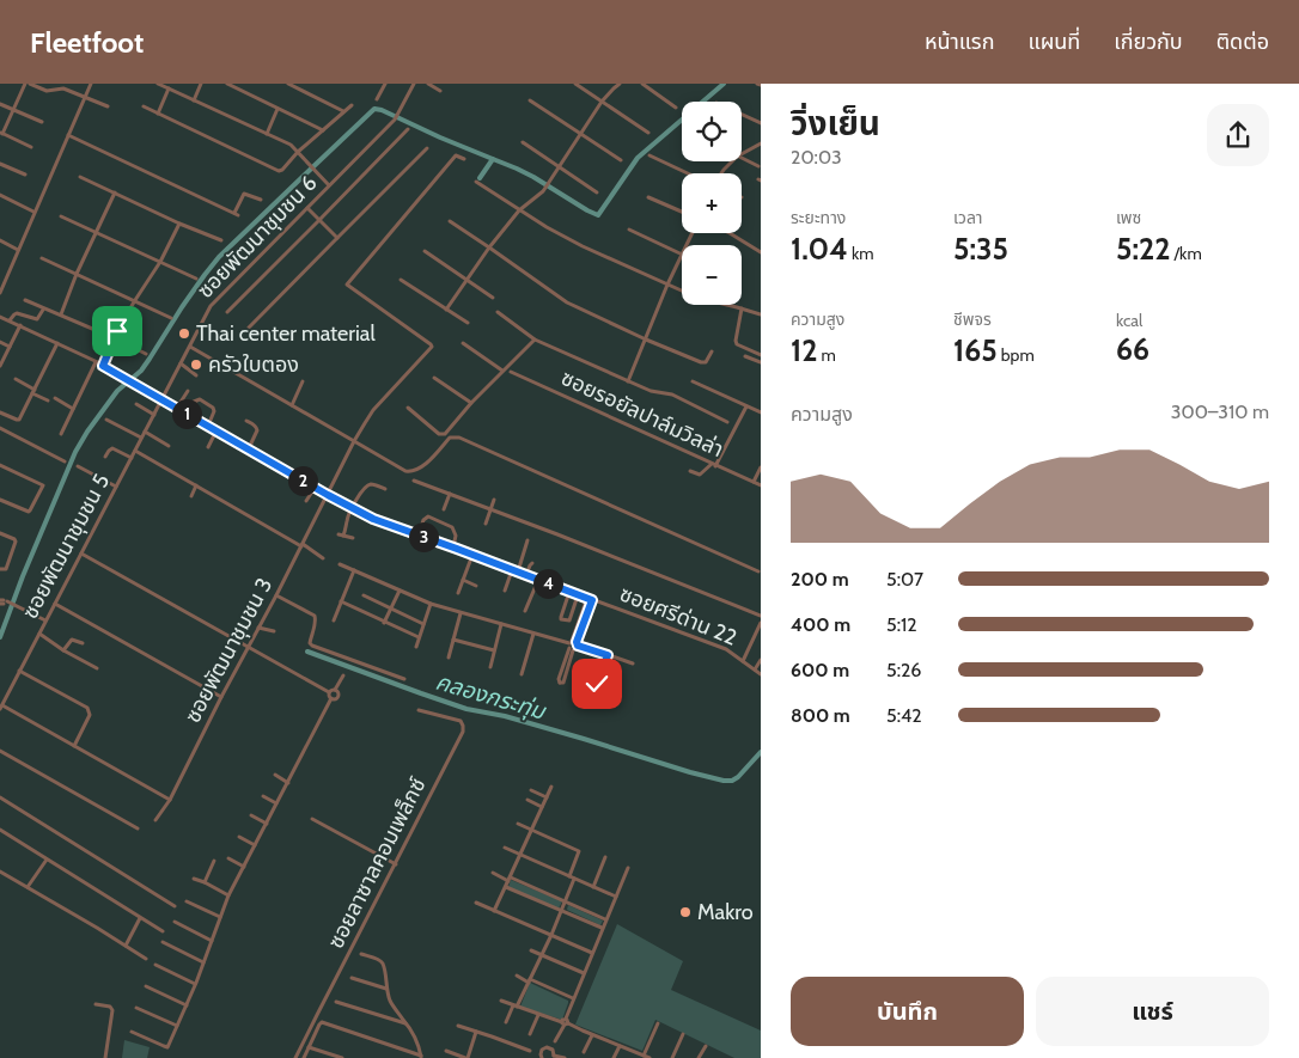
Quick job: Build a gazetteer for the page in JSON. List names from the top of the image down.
{
  "streets": {
    "street": [
      "ซอยพัฒนาชุมชน 6",
      "ซอยรอยัลปาล์มวิลล่า",
      "ซอยพัฒนาชุมชน 5",
      "ซอยศรีด่าน 22",
      "ซอยพัฒนาชุมชน 3",
      "ซอยลาซาลคอมเพล็กซ์"
    ]
  },
  "crossings": [
    ["ซอยพัฒนาชุมชน 6", "ซอยพัฒนาชุมชน 5"],
    ["ซอยพัฒนาชุมชน 6", "ซอยศรีด่าน 22"],
    ["ซอยพัฒนาชุมชน 5", "ซอยศรีด่าน 22"],
    ["ซอยศรีด่าน 22", "ซอยพัฒนาชุมชน 3"]
  ],
  "water": ["คลองกระทุ่ม"],
  "places": ["Thai center material", "ครัวใบตอง", "Makro"],
  "page": {
    "header": "Fleetfoot",
    "nav": [
      "หน้าแรก",
      "แผนที่",
      "เกี่ยวกับ",
      "ติดต่อ"
    ],
    "heading": ["วิ่งเย็น", "20:03"],
    "map_buttons": ["+", "−"],
    "stats": [
      ["ระยะทาง", "1.04 km"],
      ["เวลา", "5:35"],
      ["เพซ", "5:22 /km"],
      ["ความสูง", "12 m"],
      ["ชีพจร", "165 bpm"],
      ["kcal", "66"]
    ],
    "chart": ["ความสูง", "300–310 m"],
    "pins": [
      "1",
      "2",
      "3",
      "4"
    ],
    "list": [
      {
        "name": "200 m",
        "note": "5:07"
      },
      {
        "name": "400 m",
        "note": "5:12"
      },
      {
        "name": "600 m",
        "note": "5:26"
      },
      {
        "name": "800 m",
        "note": "5:42"
      }
    ],
    "buttons": ["บันทึก", "แชร์"]
  }
}
